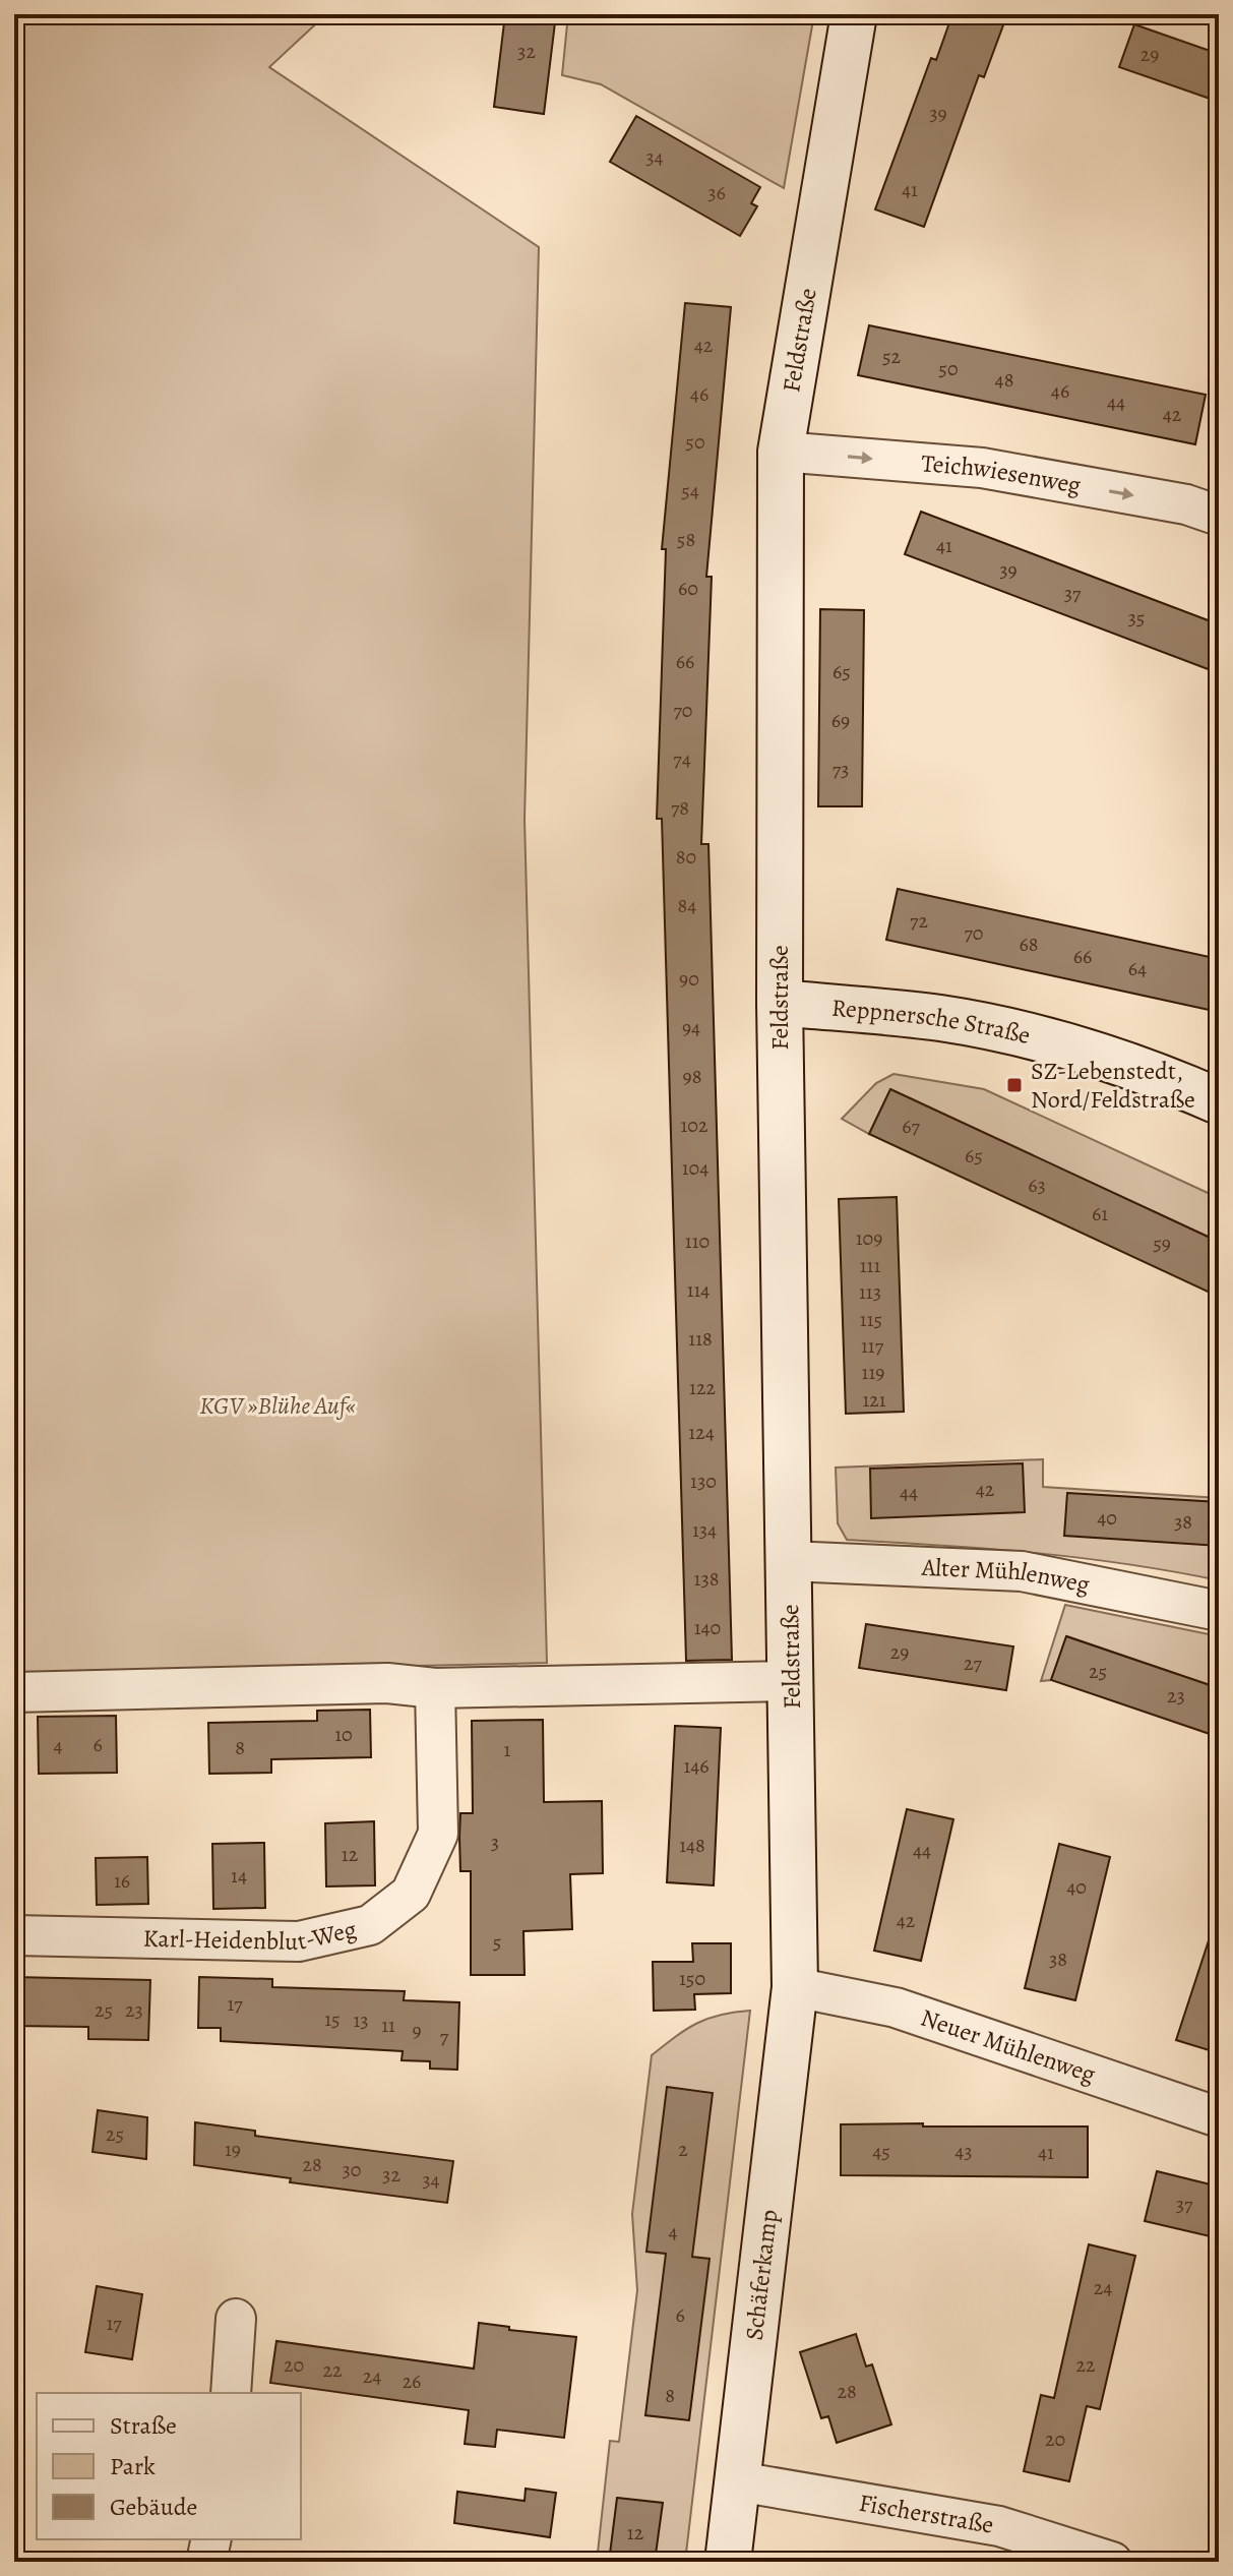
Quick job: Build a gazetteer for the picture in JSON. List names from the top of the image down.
{
  "streets": {
    "street": [
      "Feldstraße",
      "Teichwiesenweg",
      "Reppnersche Straße",
      "Alter Mühlenweg",
      "Karl-Heidenblut-Weg",
      "Neuer Mühlenweg",
      "Schäferkamp",
      "Fischerstraße"
    ]
  },
  "crossings": [
    ["Feldstraße", "Teichwiesenweg"],
    ["Feldstraße", "Reppnersche Straße"],
    ["Feldstraße", "Alter Mühlenweg"],
    ["Feldstraße", "Neuer Mühlenweg"],
    ["Feldstraße", "Schäferkamp"],
    ["Neuer Mühlenweg", "Schäferkamp"],
    ["Schäferkamp", "Fischerstraße"]
  ],
  "one_way": ["Teichwiesenweg"],
  "parks": ["KGV »Blühe Auf«"],
  "places": {
    "transit": ["SZ-Lebenstedt, Nord/Feldstraße"]
  },
  "house_numbers": [
    "32",
    "29",
    "39",
    "34",
    "41",
    "36",
    "42",
    "52",
    "50",
    "48",
    "46",
    "46",
    "44",
    "42",
    "50",
    "54",
    "58",
    "41",
    "39",
    "60",
    "37",
    "35",
    "66",
    "65",
    "70",
    "69",
    "74",
    "73",
    "78",
    "80",
    "84",
    "72",
    "70",
    "68",
    "66",
    "64",
    "90",
    "94",
    "98",
    "102",
    "67",
    "65",
    "104",
    "63",
    "61",
    "109",
    "110",
    "59",
    "111",
    "114",
    "113",
    "115",
    "118",
    "117",
    "119",
    "122",
    "121",
    "124",
    "130",
    "42",
    "44",
    "40",
    "38",
    "134",
    "138",
    "140",
    "29",
    "27",
    "25",
    "23",
    "10",
    "6",
    "4",
    "8",
    "1",
    "146",
    "3",
    "148",
    "44",
    "12",
    "14",
    "16",
    "40",
    "42",
    "5",
    "38",
    "150",
    "17",
    "25",
    "23",
    "15",
    "13",
    "11",
    "9",
    "7",
    "25",
    "19",
    "2",
    "45",
    "43",
    "41",
    "28",
    "30",
    "32",
    "34",
    "37",
    "4",
    "24",
    "6",
    "17",
    "20",
    "22",
    "22",
    "24",
    "26",
    "28",
    "8",
    "20",
    "12"
  ],
  "legend": ["Straße", "Park", "Gebäude"]
}
